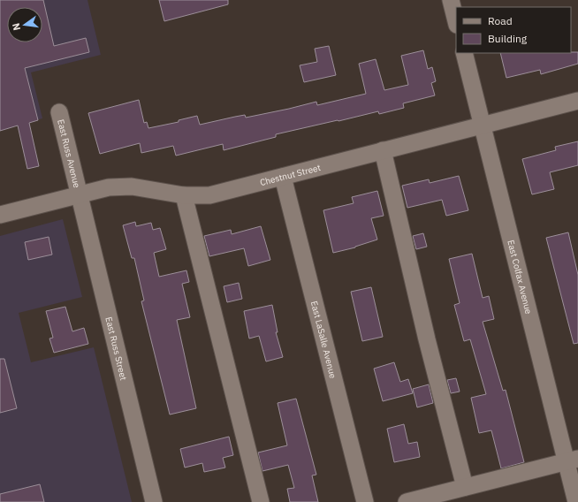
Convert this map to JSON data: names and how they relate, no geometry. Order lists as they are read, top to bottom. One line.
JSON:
{"streets":{"street":["East Russ Avenue","Chestnut Street","East Colfax Avenue","East LaSalle Avenue","East Russ Street"]},"crossings":[["East Russ Avenue","Chestnut Street"],["East Russ Avenue","East Russ Street"],["Chestnut Street","East Colfax Avenue"],["Chestnut Street","East LaSalle Avenue"],["Chestnut Street","East Russ Street"]],"legend":["Road","Building"],"north":"left"}
